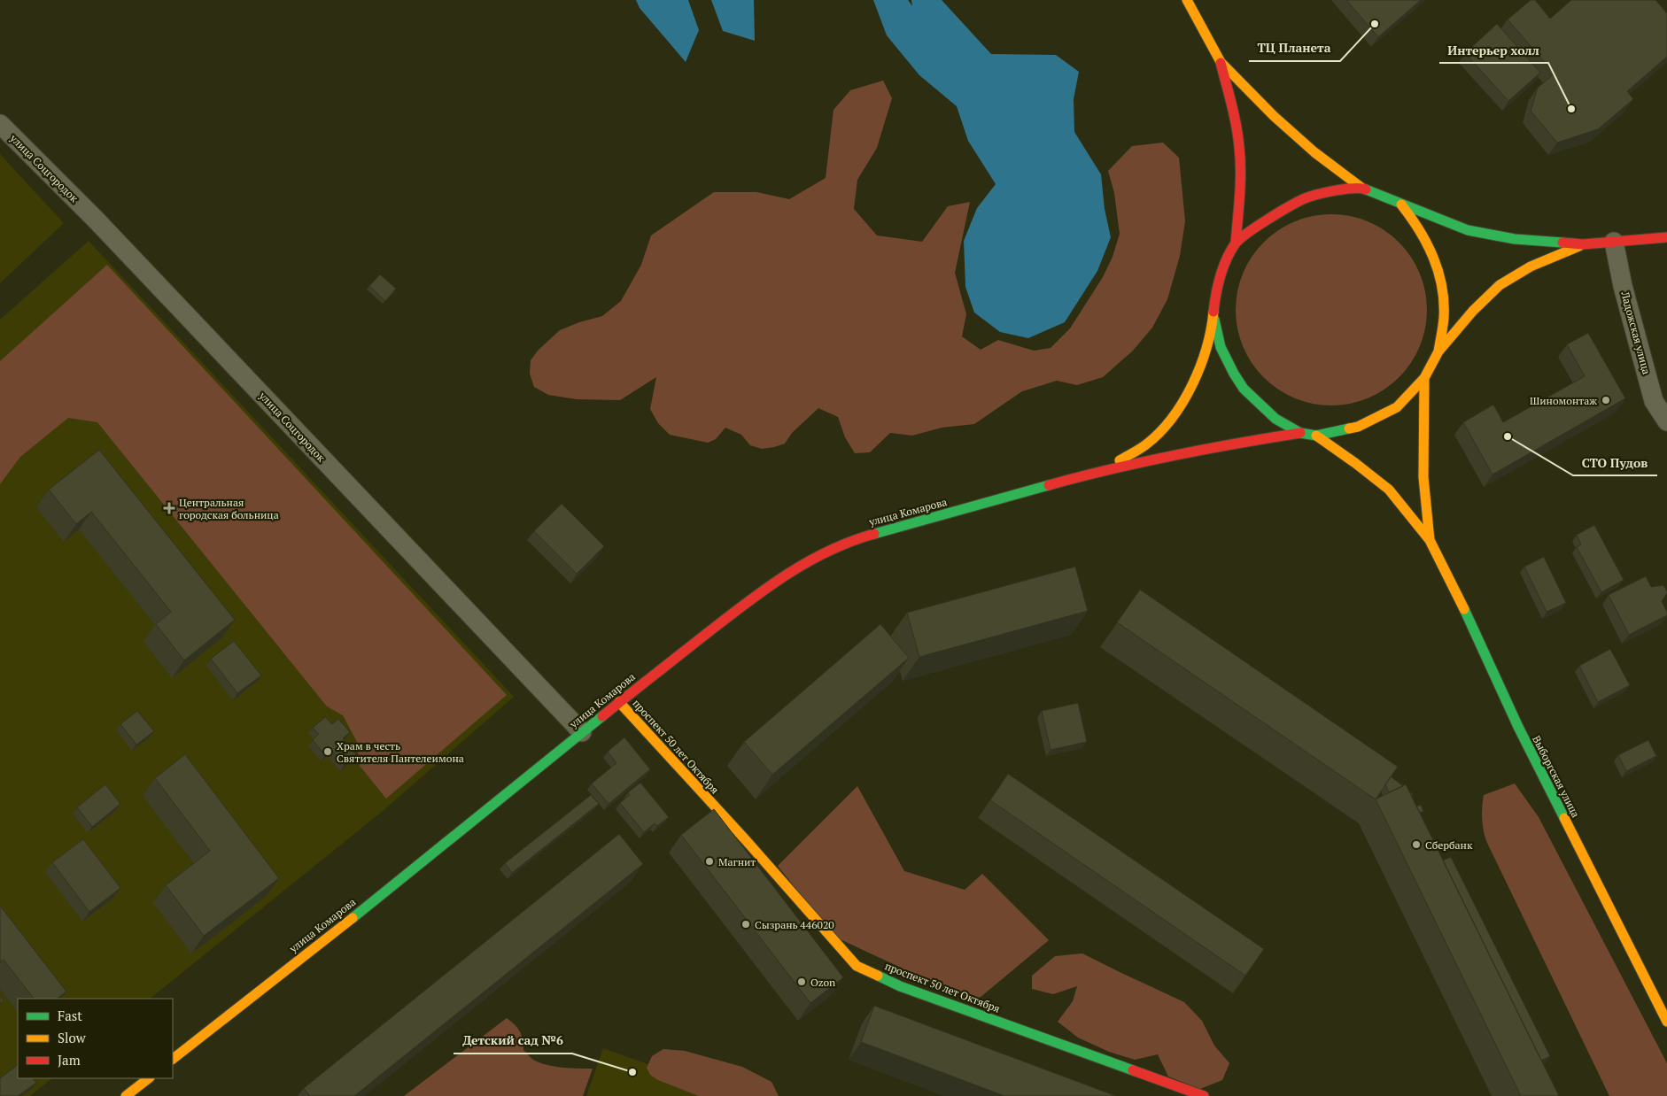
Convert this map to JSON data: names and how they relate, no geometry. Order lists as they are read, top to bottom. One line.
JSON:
{"streets":{"main road":["улица Комарова","проспект 50 лет Октября","Выборгская улица"],"street":["улица Соцгородок","Ладожская улица"]},"crossings":[["улица Соцгородок","улица Комарова"],["улица Комарова","проспект 50 лет Октября"]],"places":{"other":["ТЦ Планета","Интерьер холл","Шиномонтаж","СТО Пудов","Храм в честь Святителя Пантелеимона","Сбербанк","Магнит","Сызрань 446020","Ozon","Детский сад №6"],"health":["Центральная городская больница"]},"legend":["Fast","Slow","Jam"]}
